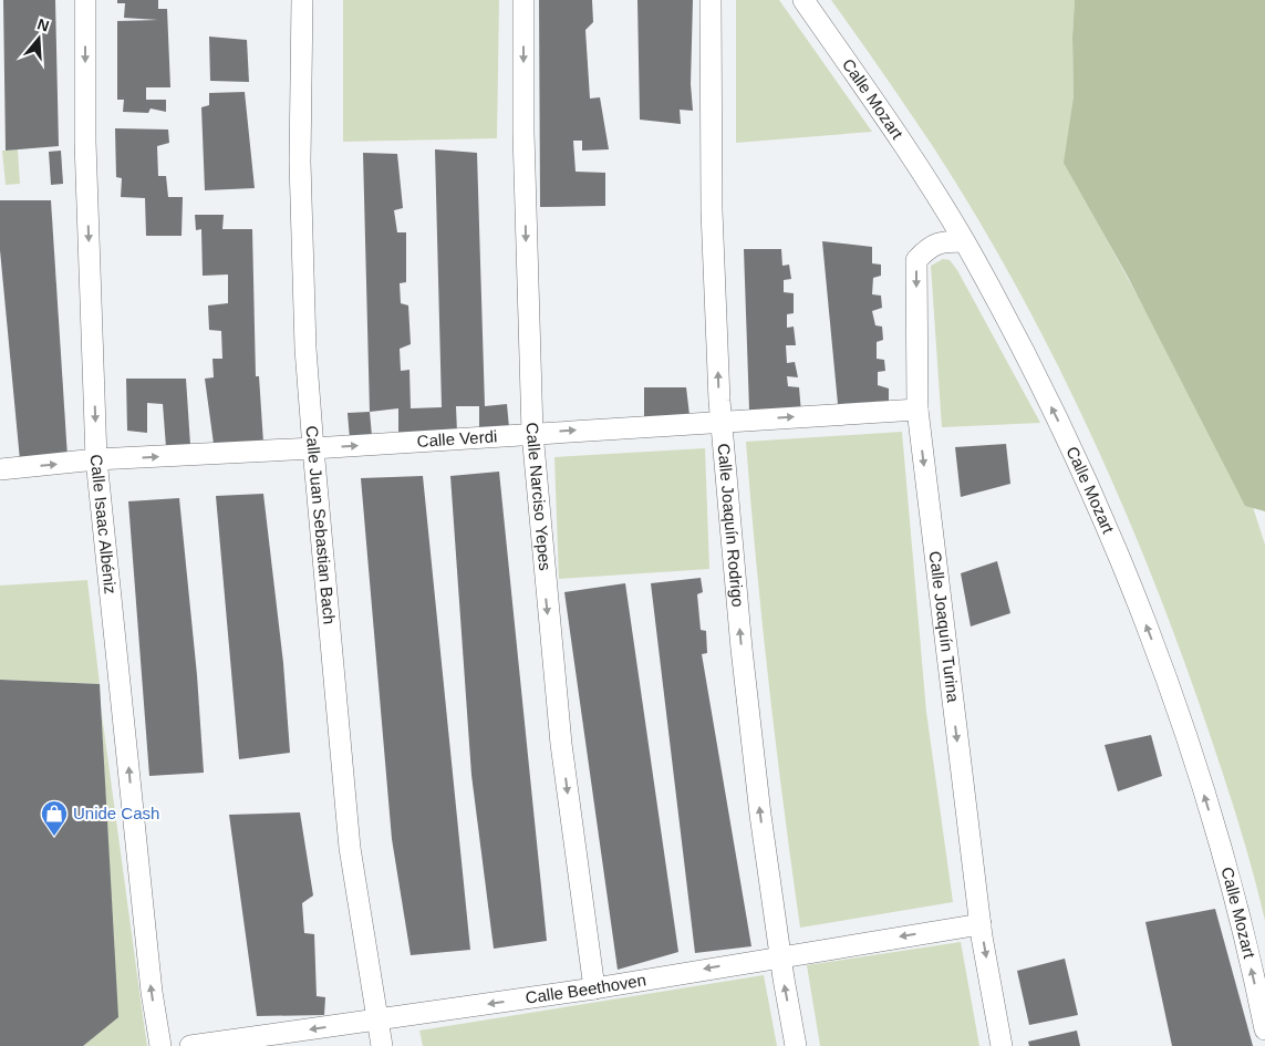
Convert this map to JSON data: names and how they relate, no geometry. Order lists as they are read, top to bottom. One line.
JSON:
{"streets":{"street":["Calle Mozart","Calle Verdi","Calle Narciso Yepes","Calle Isaac Albéniz","Calle Juan Sebastian Bach","Calle Joaquín Rodrigo","Calle Joaquín Turina","Calle Beethoven"]},"crossings":[["Calle Mozart","Calle Joaquín Turina"],["Calle Verdi","Calle Narciso Yepes"],["Calle Verdi","Calle Isaac Albéniz"],["Calle Verdi","Calle Juan Sebastian Bach"],["Calle Verdi","Calle Joaquín Rodrigo"],["Calle Verdi","Calle Joaquín Turina"],["Calle Narciso Yepes","Calle Beethoven"],["Calle Juan Sebastian Bach","Calle Beethoven"],["Calle Joaquín Rodrigo","Calle Beethoven"],["Calle Joaquín Turina","Calle Beethoven"]],"one_way":["Calle Mozart","Calle Verdi","Calle Narciso Yepes","Calle Joaquín Rodrigo","Calle Joaquín Turina","Calle Beethoven"],"places":{"shop":["Unide Cash"]},"north":"top"}
